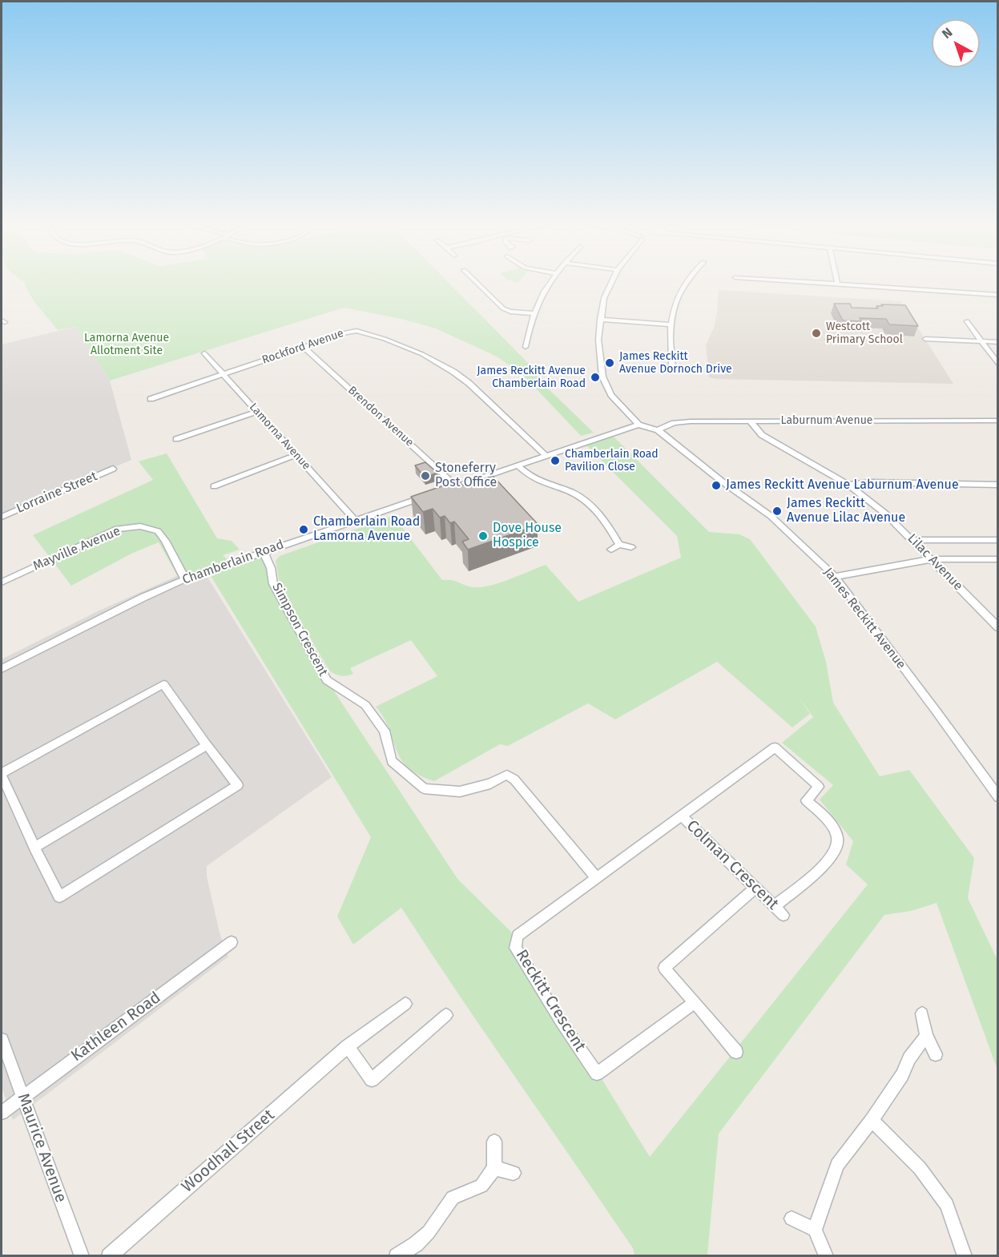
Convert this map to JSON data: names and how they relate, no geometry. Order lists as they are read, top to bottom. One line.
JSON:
{"streets":{"street":["Rockford Avenue","Brendon Avenue","Laburnum Avenue","Lamorna Avenue","Lorraine Street","Mayville Avenue","Chamberlain Road","Lilac Avenue","James Reckitt Avenue","Simpson Crescent","Colman Crescent","Reckitt Crescent","Kathleen Road","Maurice Avenue","Woodhall Street"]},"crossings":[["Rockford Avenue","Brendon Avenue"],["Rockford Avenue","Lamorna Avenue"],["Laburnum Avenue","Lilac Avenue"],["Laburnum Avenue","James Reckitt Avenue"],["Lamorna Avenue","Chamberlain Road"],["Mayville Avenue","Chamberlain Road"],["Chamberlain Road","Simpson Crescent"],["Simpson Crescent","Colman Crescent"],["Simpson Crescent","Reckitt Crescent"],["Colman Crescent","Reckitt Crescent"],["Kathleen Road","Maurice Avenue"]],"parks":["Lamorna Avenue Allotment Site"],"places":["Westcott Primary School","James Reckitt Avenue Dornoch Drive","James Reckitt Avenue Chamberlain Road","Chamberlain Road Pavilion Close","Stoneferry Post Office","James Reckitt Avenue Laburnum Avenue","James Reckitt Avenue Lilac Avenue","Chamberlain Road Lamorna Avenue","Dove House Hospice"],"north":"top left"}
